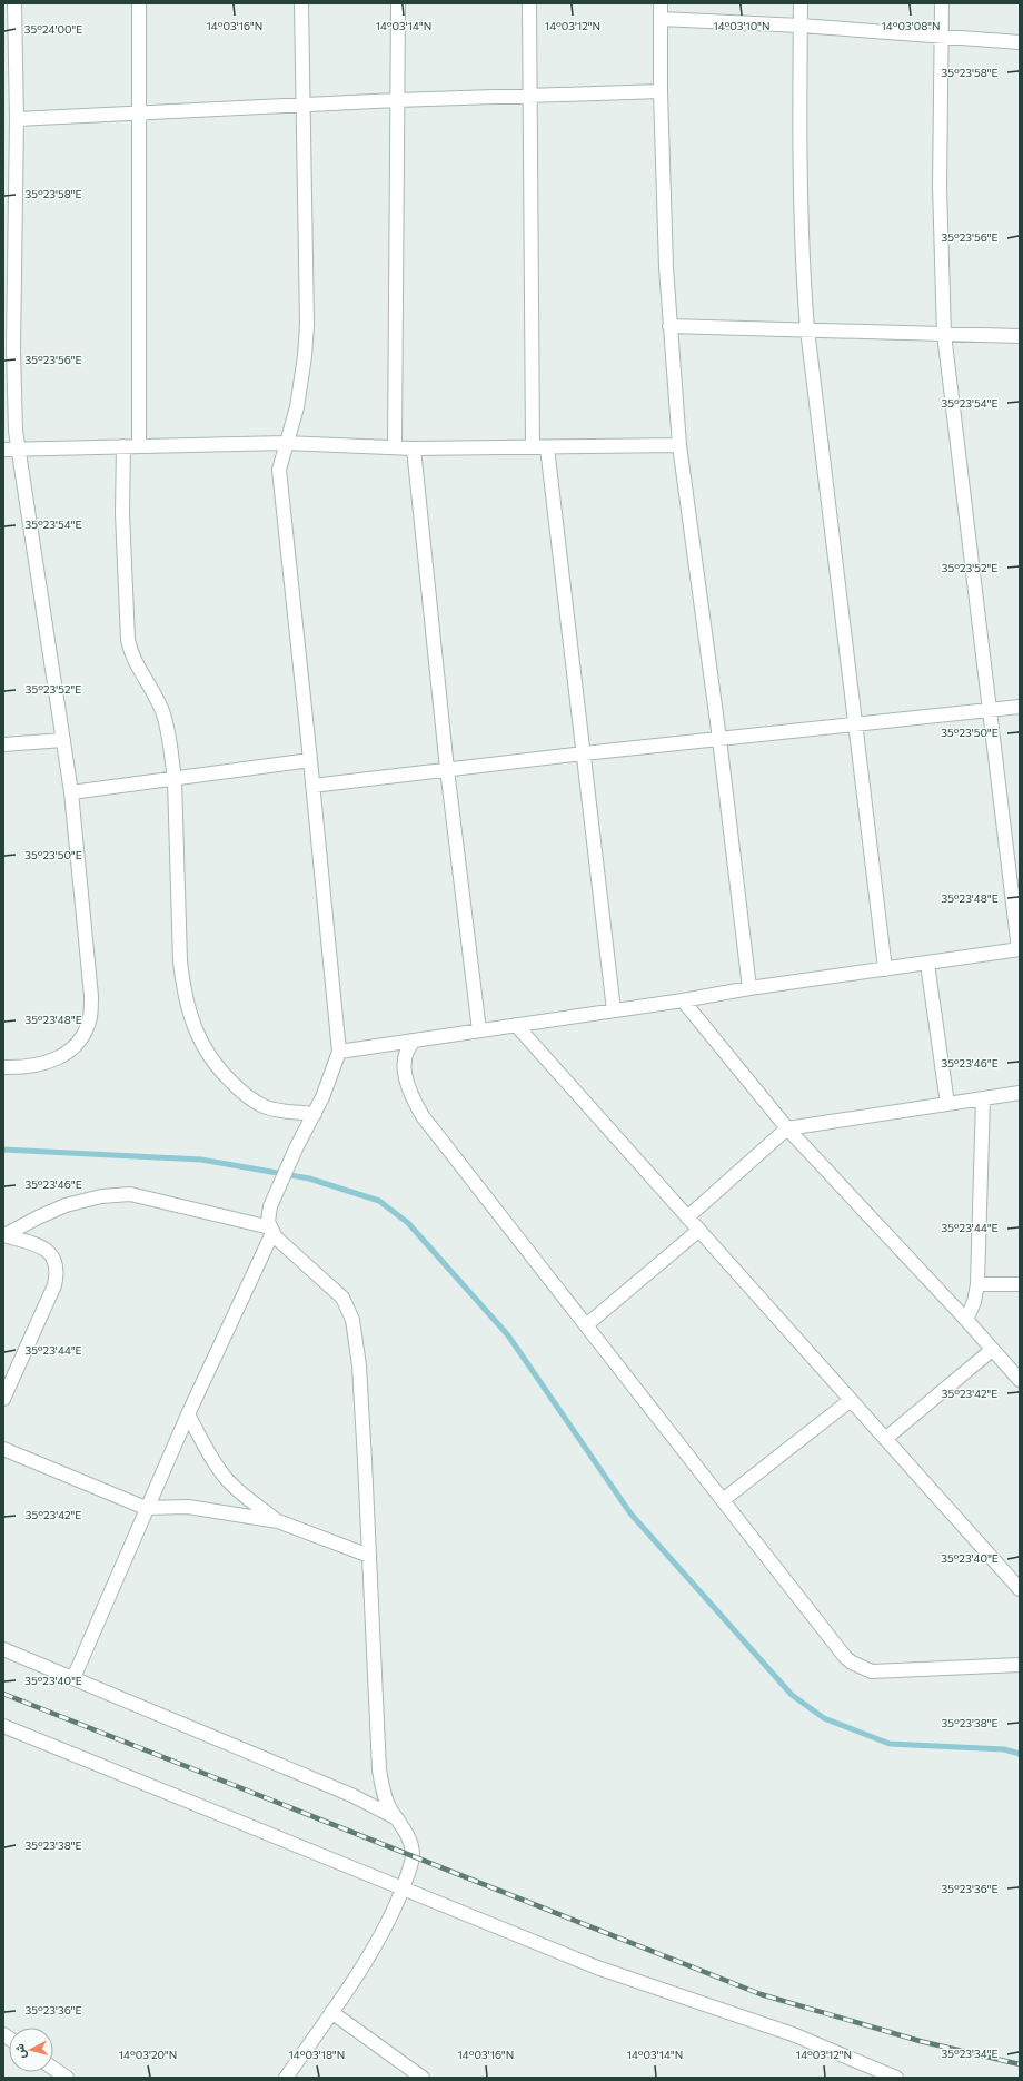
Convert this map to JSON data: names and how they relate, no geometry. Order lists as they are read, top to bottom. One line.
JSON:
{"north":"left","coordinates":["14°03'16\"N","14°03'14\"N","14°03'12\"N","14°03'10\"N","14°03'08\"N","35°24'00\"E","35°23'58\"E","35°23'56\"E","35°23'54\"E","35°23'52\"E","35°23'50\"E","35°23'48\"E","35°23'46\"E","35°23'44\"E","35°23'42\"E","35°23'40\"E","35°23'38\"E","35°23'36\"E","35°23'34\"E","14°03'20\"N","14°03'18\"N"]}
